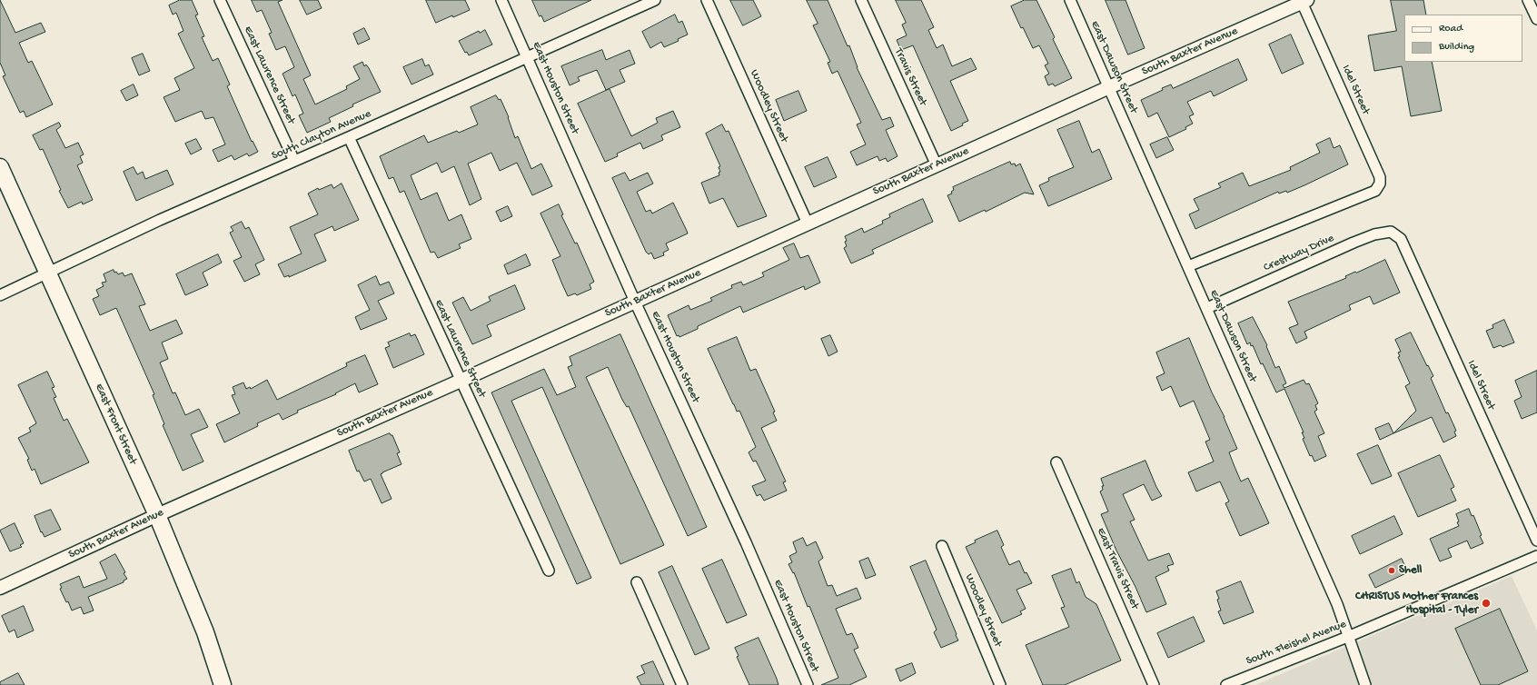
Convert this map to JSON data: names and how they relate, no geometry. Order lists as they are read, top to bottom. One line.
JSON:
{"streets":{"main road":["East Front Street"],"street":["South Baxter Avenue","East Dawson Street","East Lawrence Street","Travis Street","East Houston Street","Idel Street","Woodley Street","South Clayton Avenue","Crestway Drive","East Travis Street","South Fleishel Avenue"]},"crossings":[["South Baxter Avenue","East Dawson Street"],["South Baxter Avenue","East Lawrence Street"],["South Baxter Avenue","Travis Street"],["South Baxter Avenue","East Houston Street"],["South Baxter Avenue","Idel Street"],["South Baxter Avenue","Woodley Street"],["South Baxter Avenue","East Front Street"],["East Dawson Street","Idel Street"],["East Dawson Street","Crestway Drive"],["East Dawson Street","South Fleishel Avenue"],["East Lawrence Street","South Clayton Avenue"],["East Houston Street","South Clayton Avenue"],["Idel Street","Crestway Drive"],["South Clayton Avenue","East Front Street"]],"places":["Shell","CHRISTUS Mother Frances Hospital - Tyler"],"legend":["Road","Building"]}
